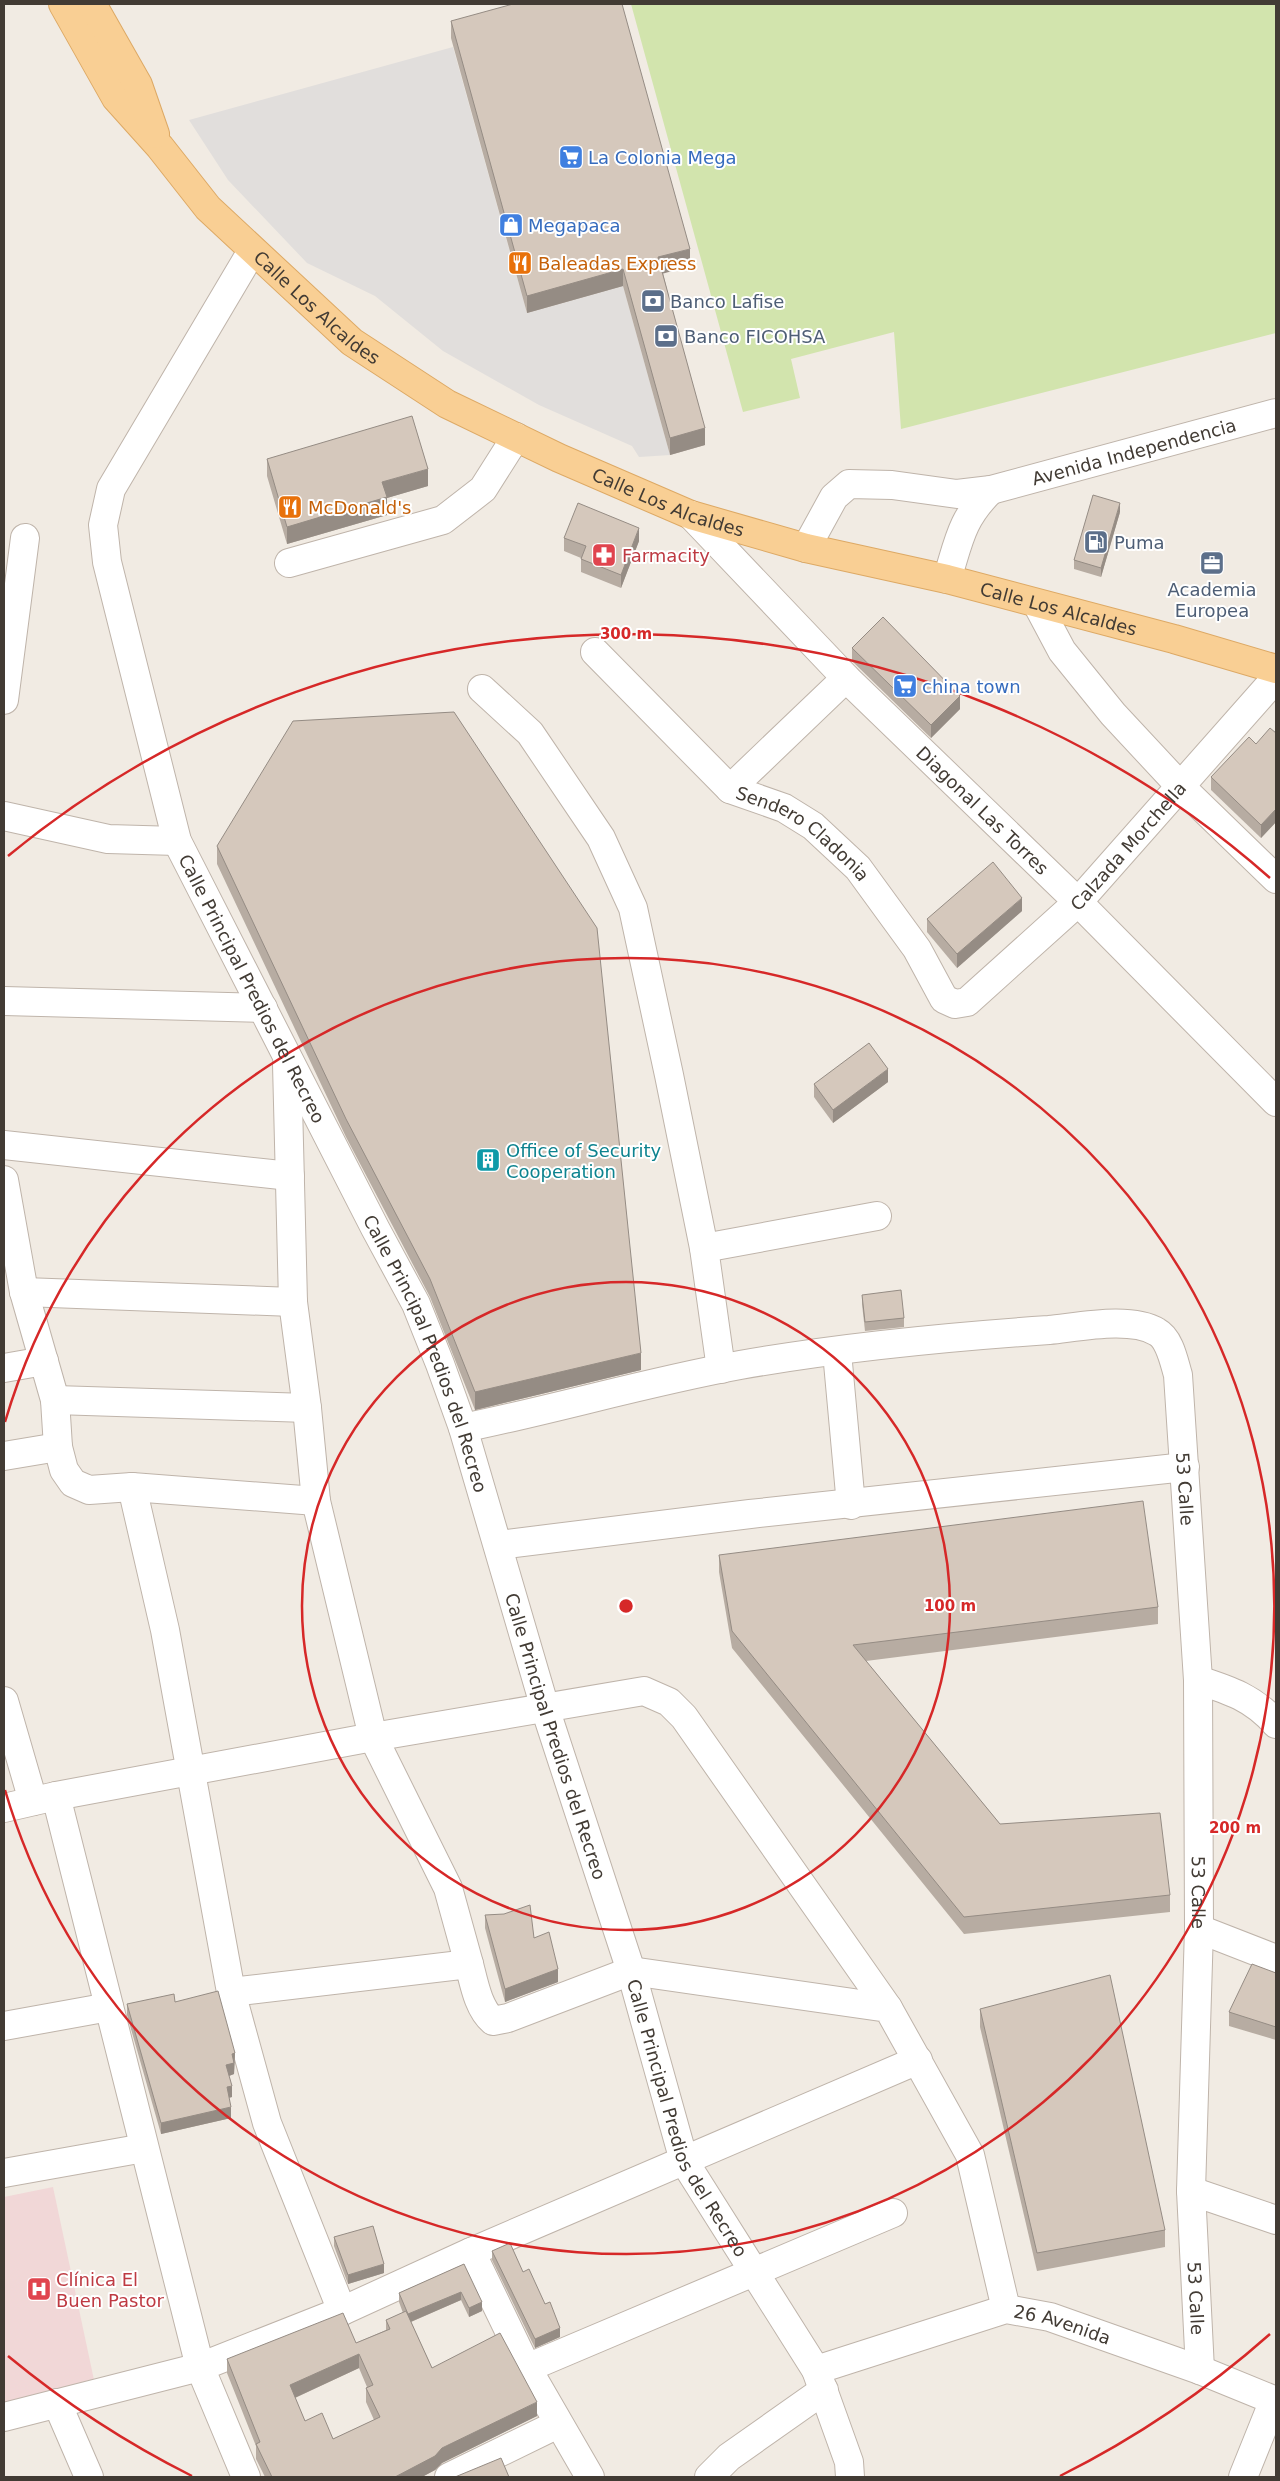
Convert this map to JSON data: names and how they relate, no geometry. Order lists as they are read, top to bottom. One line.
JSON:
{"streets":{"main road":["Calle Los Alcaldes"],"street":["Avenida Independencia","Diagonal Las Torres","Sendero Cladonia","Calzada Morchella","Calle Principal Predios del Recreo","53 Calle","26 Avenida"]},"crossings":[["Calle Los Alcaldes","Avenida Independencia"],["Calle Los Alcaldes","Diagonal Las Torres"],["Calle Los Alcaldes","Calle Principal Predios del Recreo"],["Diagonal Las Torres","Calzada Morchella"],["Sendero Cladonia","Calzada Morchella"],["Calle Principal Predios del Recreo","26 Avenida"],["53 Calle","26 Avenida"]],"places":{"supermarket":["La Colonia Mega","china town"],"shop":["Megapaca"],"restaurant":["Baleadas Express","McDonald's"],"bank":["Banco Lafise","Banco FICOHSA"],"fuel station":["Puma"],"pharmacy":["Farmacity"],"office":["Academia Europea"],"building":["Office of Security Cooperation"],"hospital":["Clínica El Buen Pastor"]},"rings":["300 m","100 m","200 m"]}
